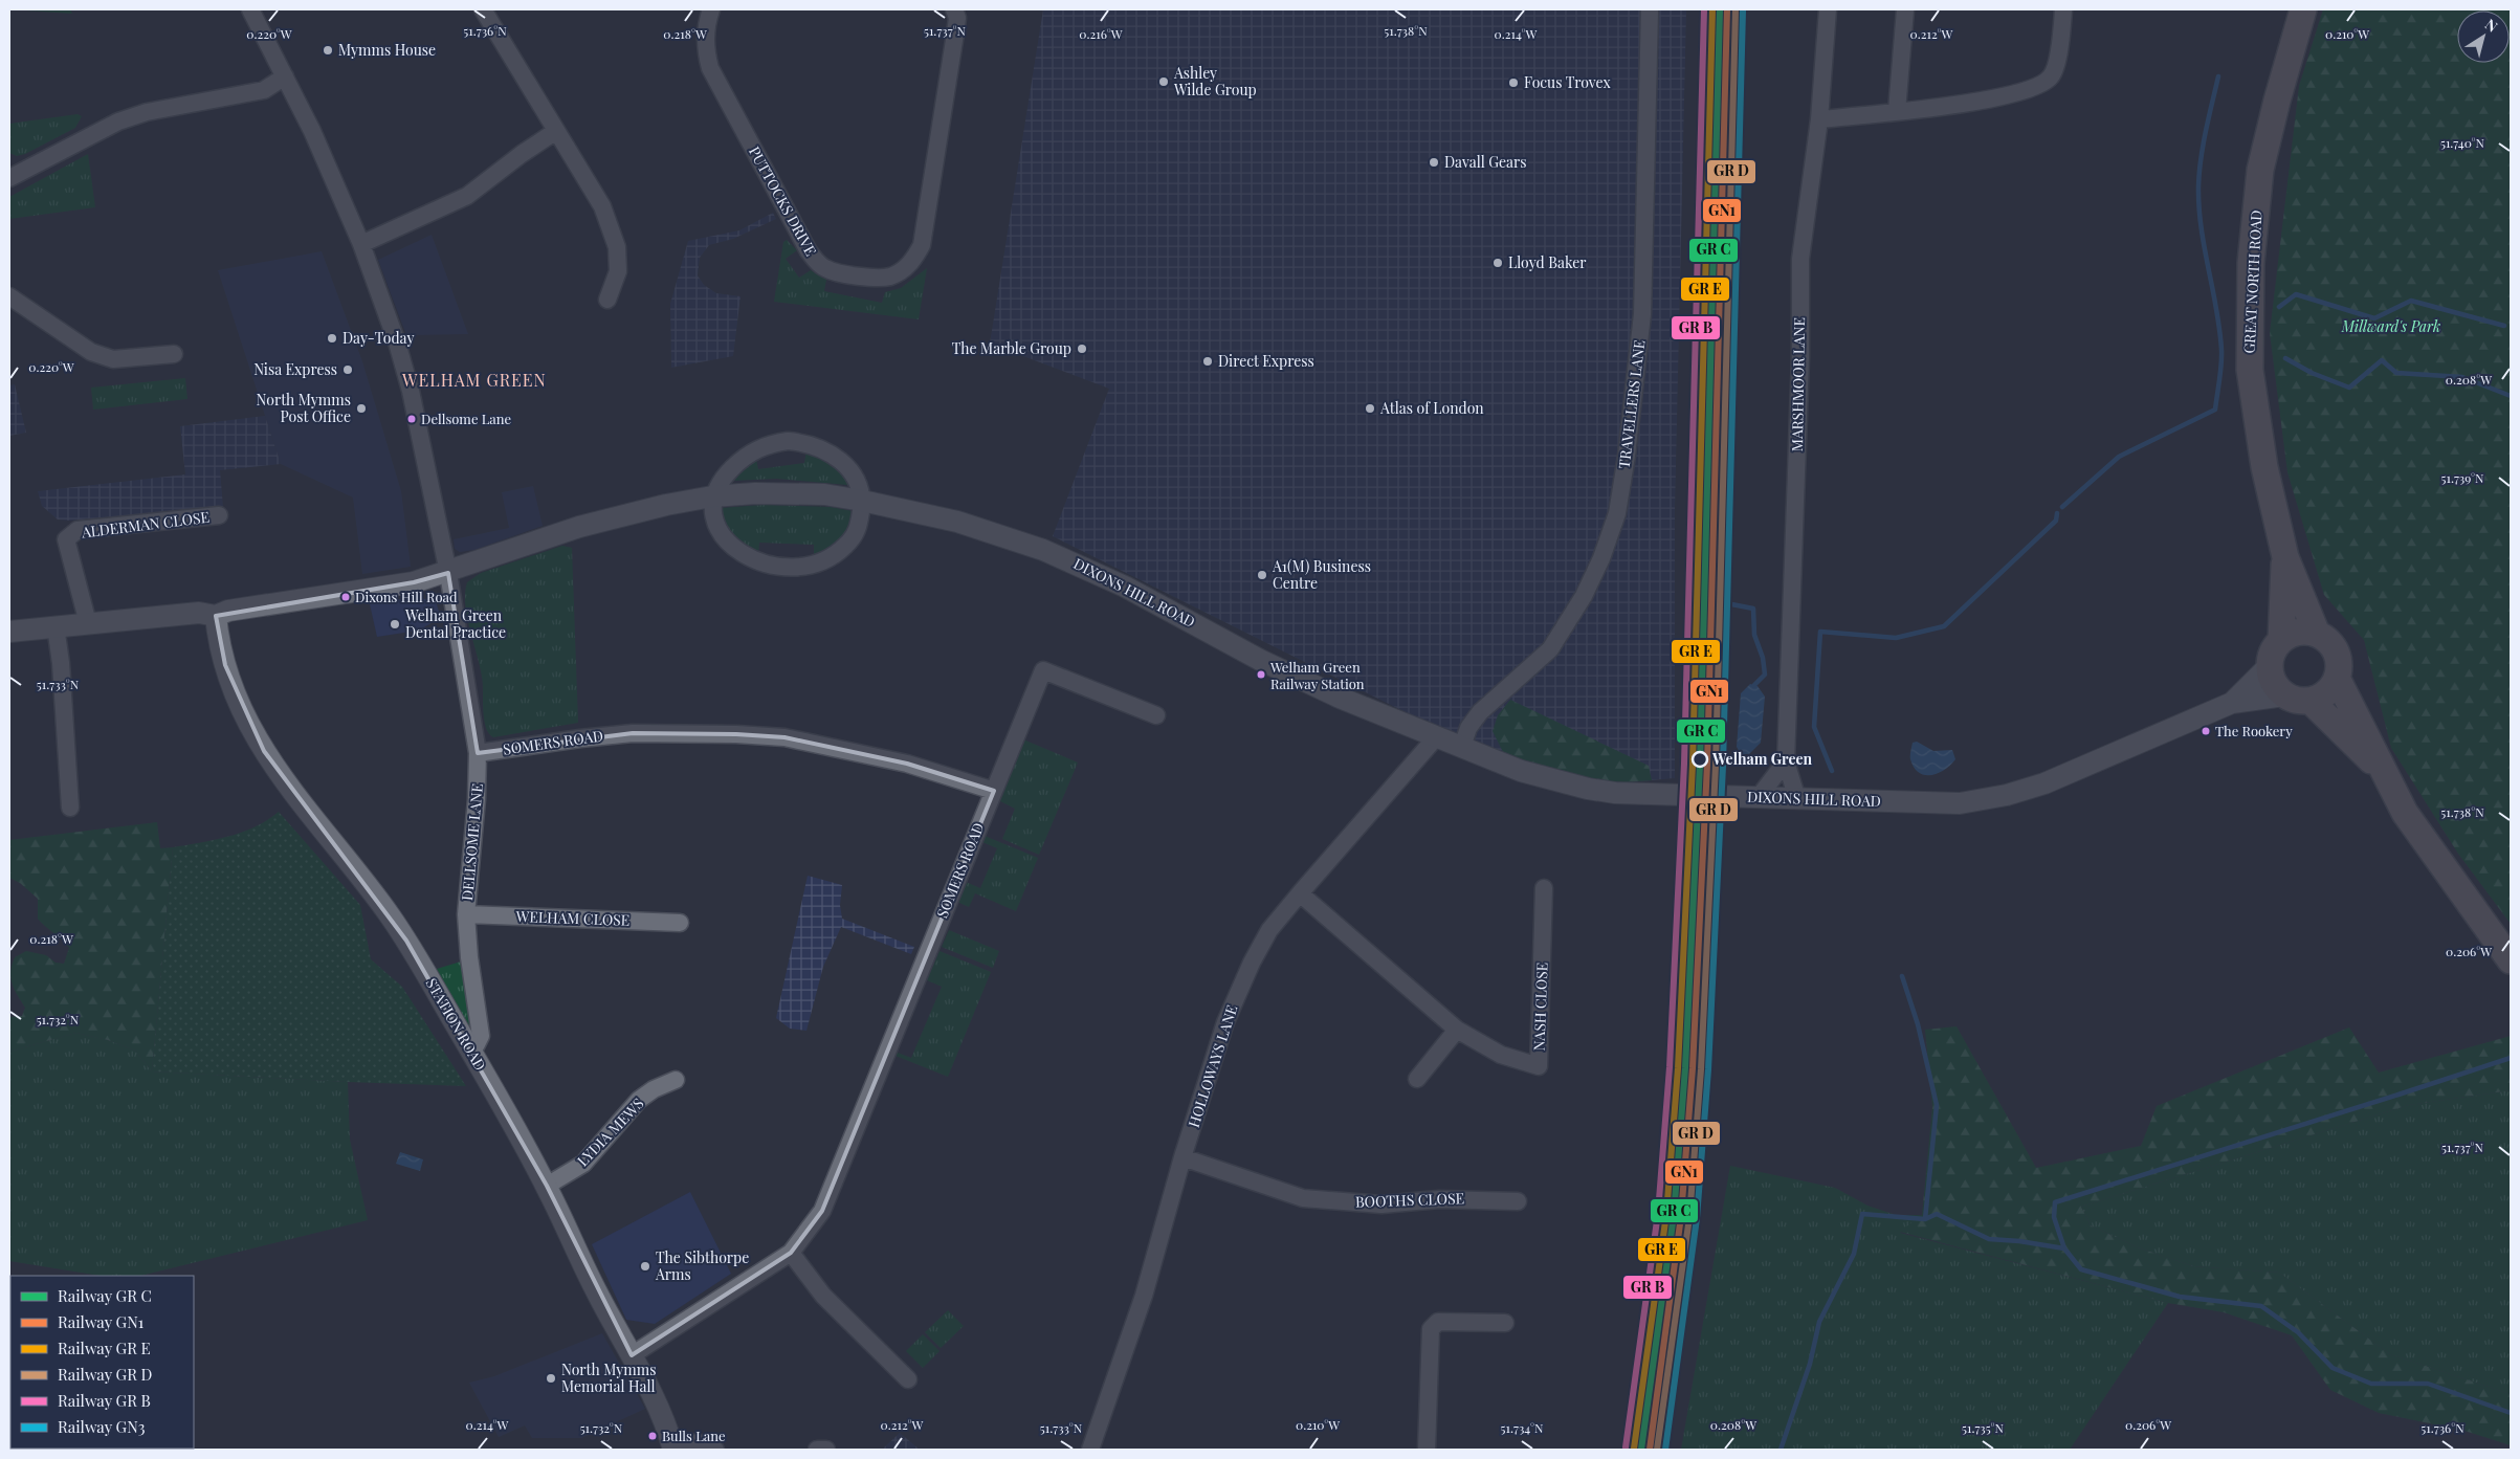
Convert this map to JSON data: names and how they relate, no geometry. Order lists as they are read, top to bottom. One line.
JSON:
{"streets":{"main road":["GREAT NORTH ROAD"],"street":["PUTTOCKS DRIVE","MARSHMOOR LANE","TRAVELLERS LANE","ALDERMAN CLOSE","DIXONS HILL ROAD","SOMERS ROAD","DELLSOME LANE","WELHAM CLOSE","NASH CLOSE","STATION ROAD","HOLLOWAYS LANE","LYDIA MEWS","BOOTHS CLOSE"]},"crossings":[["GREAT NORTH ROAD","DIXONS HILL ROAD"],["MARSHMOOR LANE","DIXONS HILL ROAD"],["TRAVELLERS LANE","DIXONS HILL ROAD"],["ALDERMAN CLOSE","DIXONS HILL ROAD"],["DIXONS HILL ROAD","DELLSOME LANE"],["DIXONS HILL ROAD","STATION ROAD"],["DIXONS HILL ROAD","HOLLOWAYS LANE"],["SOMERS ROAD","DELLSOME LANE"],["SOMERS ROAD","STATION ROAD"],["DELLSOME LANE","WELHAM CLOSE"],["DELLSOME LANE","STATION ROAD"],["NASH CLOSE","HOLLOWAYS LANE"],["STATION ROAD","LYDIA MEWS"],["HOLLOWAYS LANE","BOOTHS CLOSE"]],"districts":["WELHAM GREEN"],"parks":["Millward's Park"],"places":["Mymms House","Ashley Wilde Group","Focus Trovex","Davall Gears","Lloyd Baker","Day-Today","The Marble Group","Direct Express","Nisa Express","North Mymms Post Office","Atlas of London","Dellsome Lane","A1(M) Business Centre","Dixons Hill Road","Welham Green Dental Practice","Welham Green Railway Station","The Rookery","Welham Green","The Sibthorpe Arms","North Mymms Memorial Hall","Bulls Lane"],"lines":["rail line GN1","rail line GN3"],"legend":["Railway GR C","Railway GN1","Railway GR E","Railway GR D","Railway GR B","Railway GN3"],"north":"top right","coordinates":["51.736°N","51.737°N","51.738°N","0.220°W","0.218°W","0.216°W","0.214°W","0.212°W","0.210°W","51.740°N","0.208°W","51.739°N","51.733°N","0.206°W","51.732°N","51.734°N","51.735°N"]}
